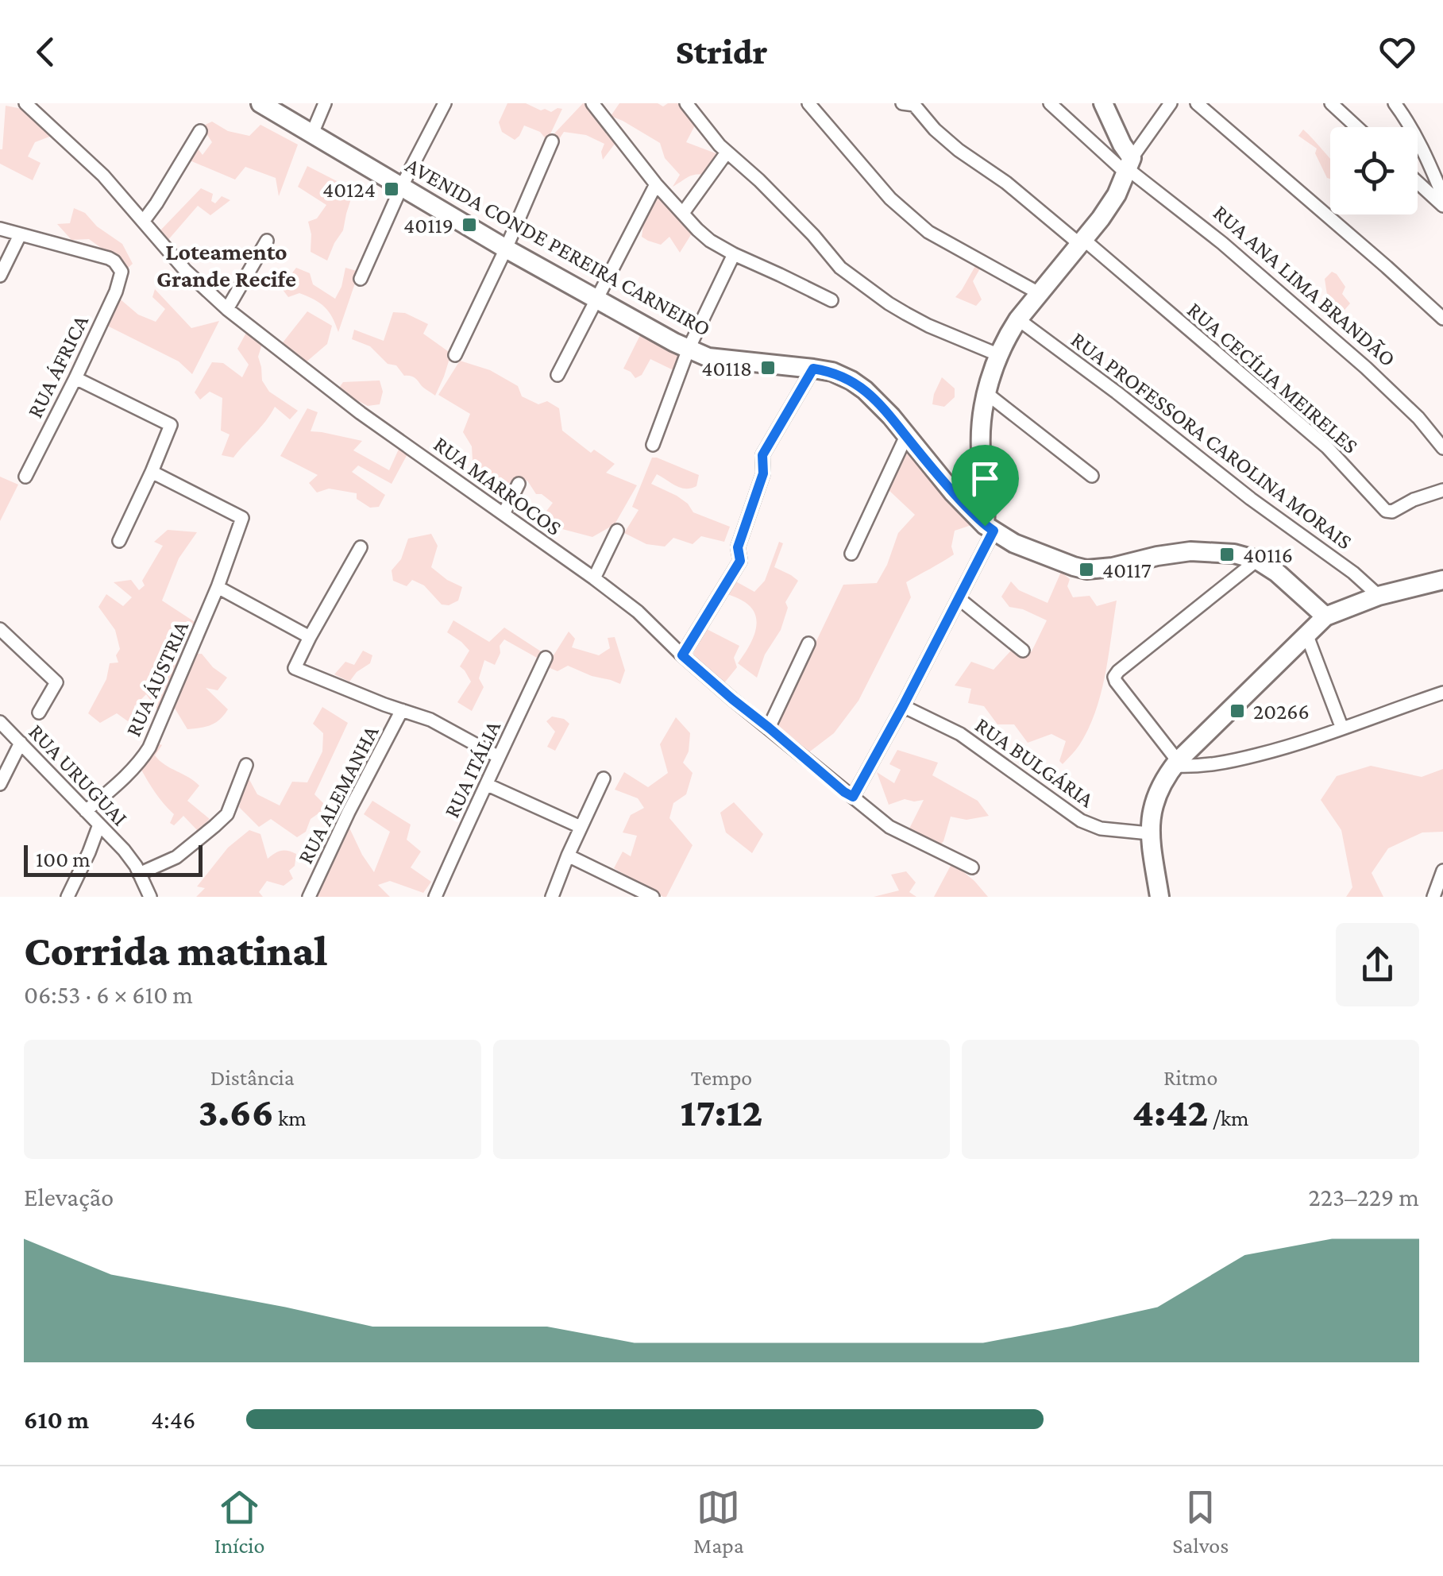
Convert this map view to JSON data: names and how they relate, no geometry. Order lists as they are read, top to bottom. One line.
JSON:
{"streets":{"main road":["AVENIDA CONDE PEREIRA CARNEIRO","RUA ANA LIMA BRANDÃO"],"street":["RUA ÁFRICA","RUA CECÍLIA MEIRELES","RUA PROFESSORA CAROLINA MORAIS","RUA MARROCOS","RUA ÁUSTRIA","RUA BULGÁRIA","RUA ITÁLIA","RUA URUGUAI","RUA ALEMANHA"]},"crossings":[["RUA ÁUSTRIA","RUA URUGUAI"]],"districts":["Loteamento Grande Recife"],"places":{"transit":["40124","40119","40118","40116","40117","20266"]},"scale_bar":"100 m","page":{"header":"Stridr","scale":"100 m","heading":["Corrida matinal","06:53 · 6 × 610 m"],"stats":[["Distância","3.66 km"],["Tempo","17:12"],["Ritmo","4:42 /km"]],"chart":["Elevação","223–229 m"],"list":[{"name":"610 m","note":"4:46"}],"tabs":["Início","Mapa","Salvos"]}}
